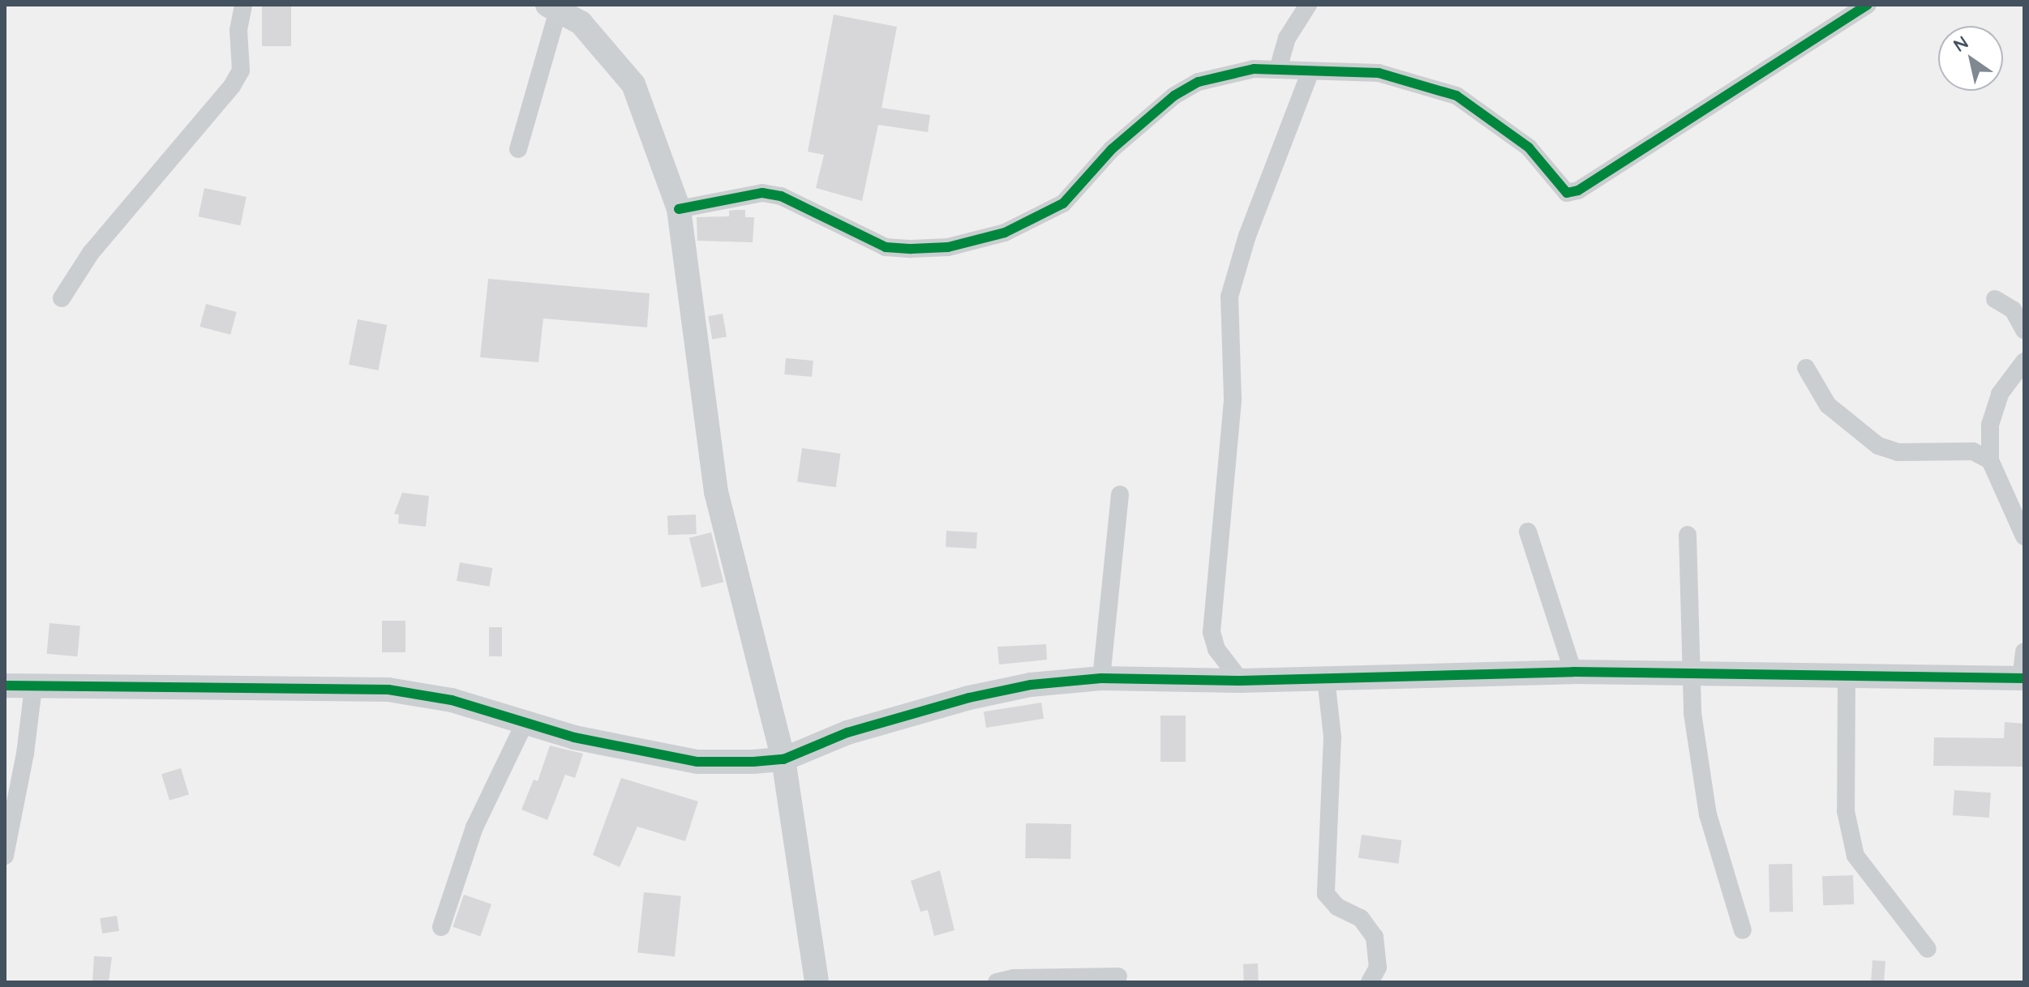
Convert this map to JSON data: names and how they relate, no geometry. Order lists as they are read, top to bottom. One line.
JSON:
{"north":"top left"}
